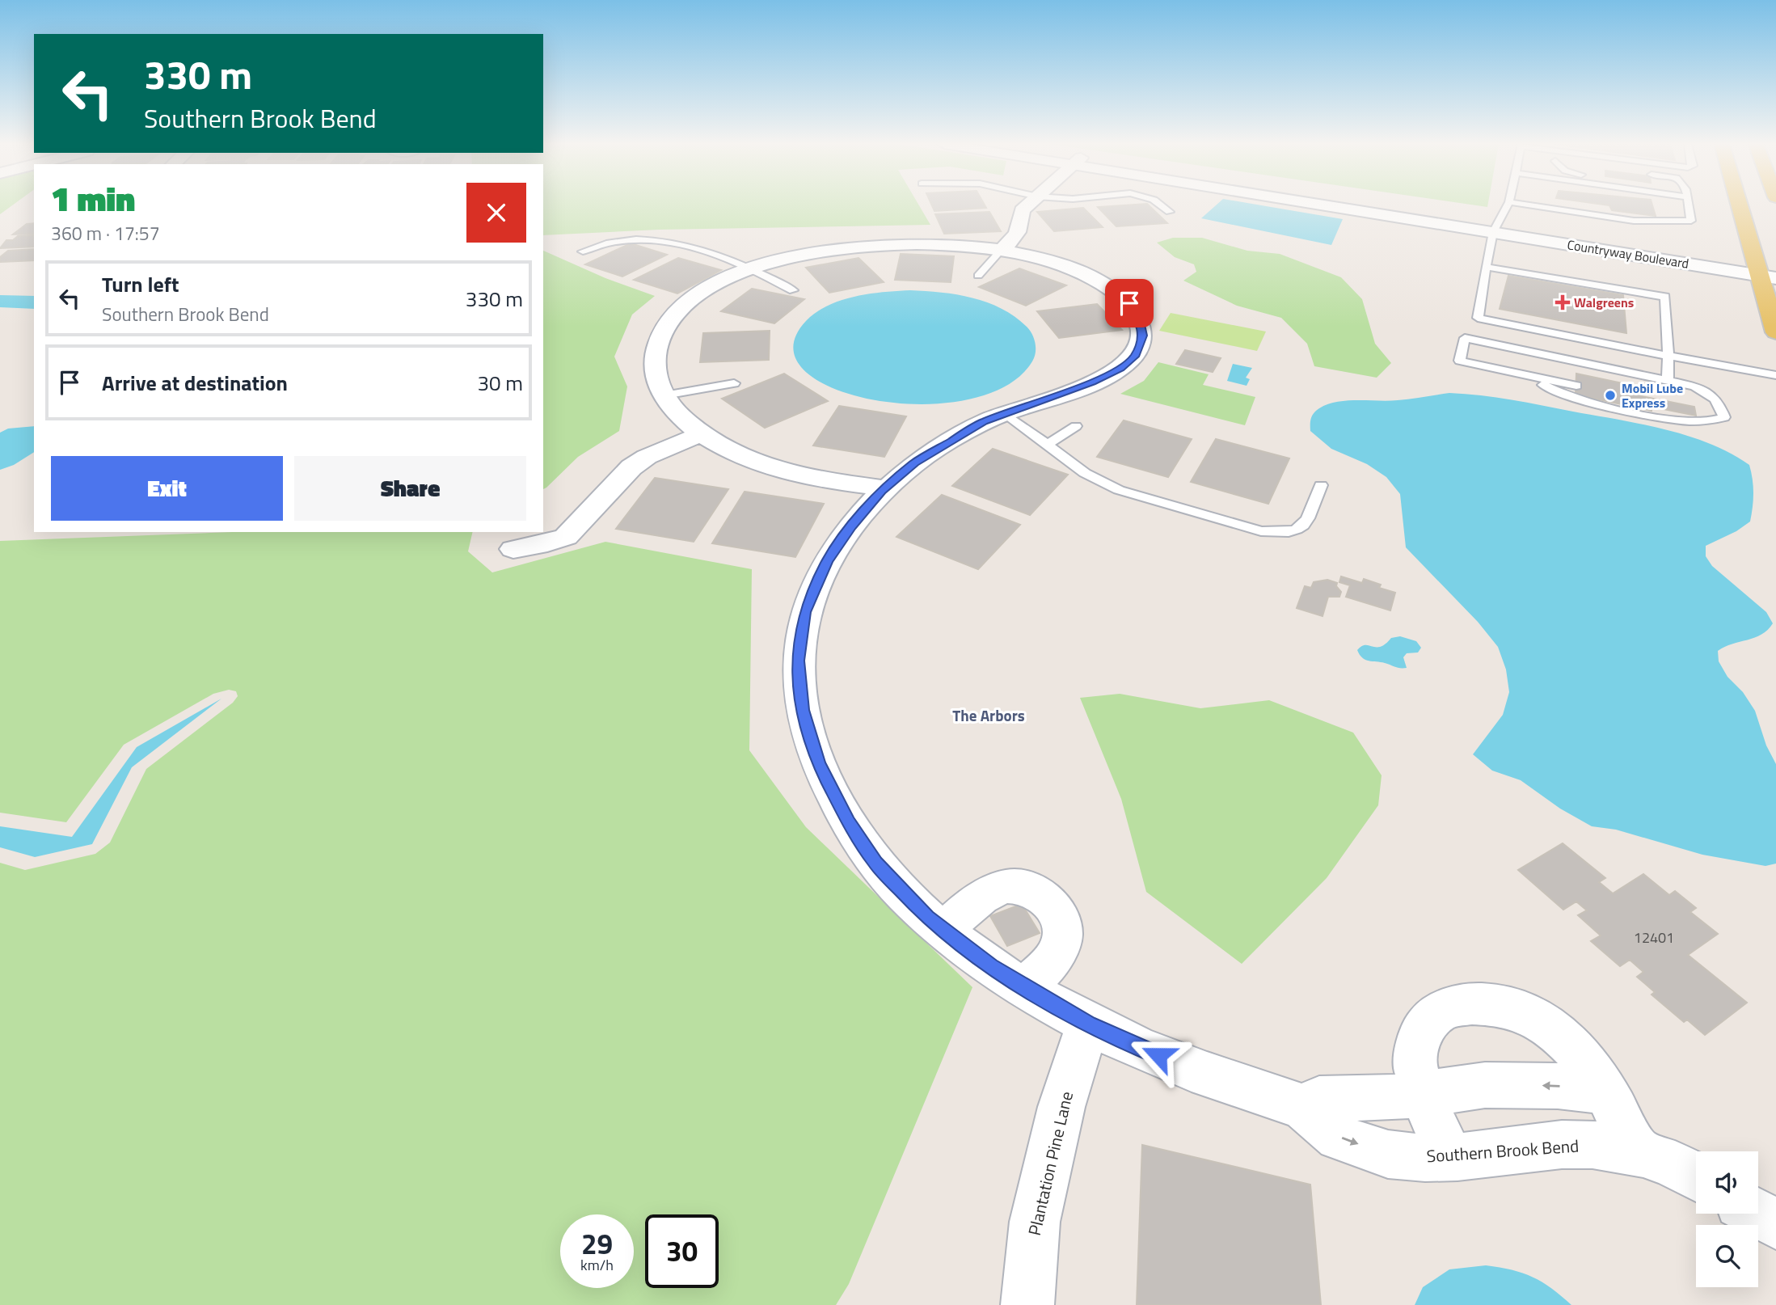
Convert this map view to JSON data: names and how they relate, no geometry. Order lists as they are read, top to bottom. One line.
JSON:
{"streets":{"street":["Countryway Boulevard","Southern Brook Bend","Plantation Pine Lane"]},"crossings":[["Southern Brook Bend","Plantation Pine Lane"]],"districts":["The Arbors"],"places":{"health":["Walgreens"],"other":["Mobil Lube Express"]},"house_numbers":["12401"],"page":{"turn":["330 m","Southern Brook Bend"],"heading":["1 min","360 m · 17:57"],"list":[{"name":"Turn left","note":"Southern Brook Bend","value":"330 m"},{"name":"Arrive at destination","value":"30 m"}],"buttons":["Exit","Share"],"speed":"29 km/h","limit":"30"}}
